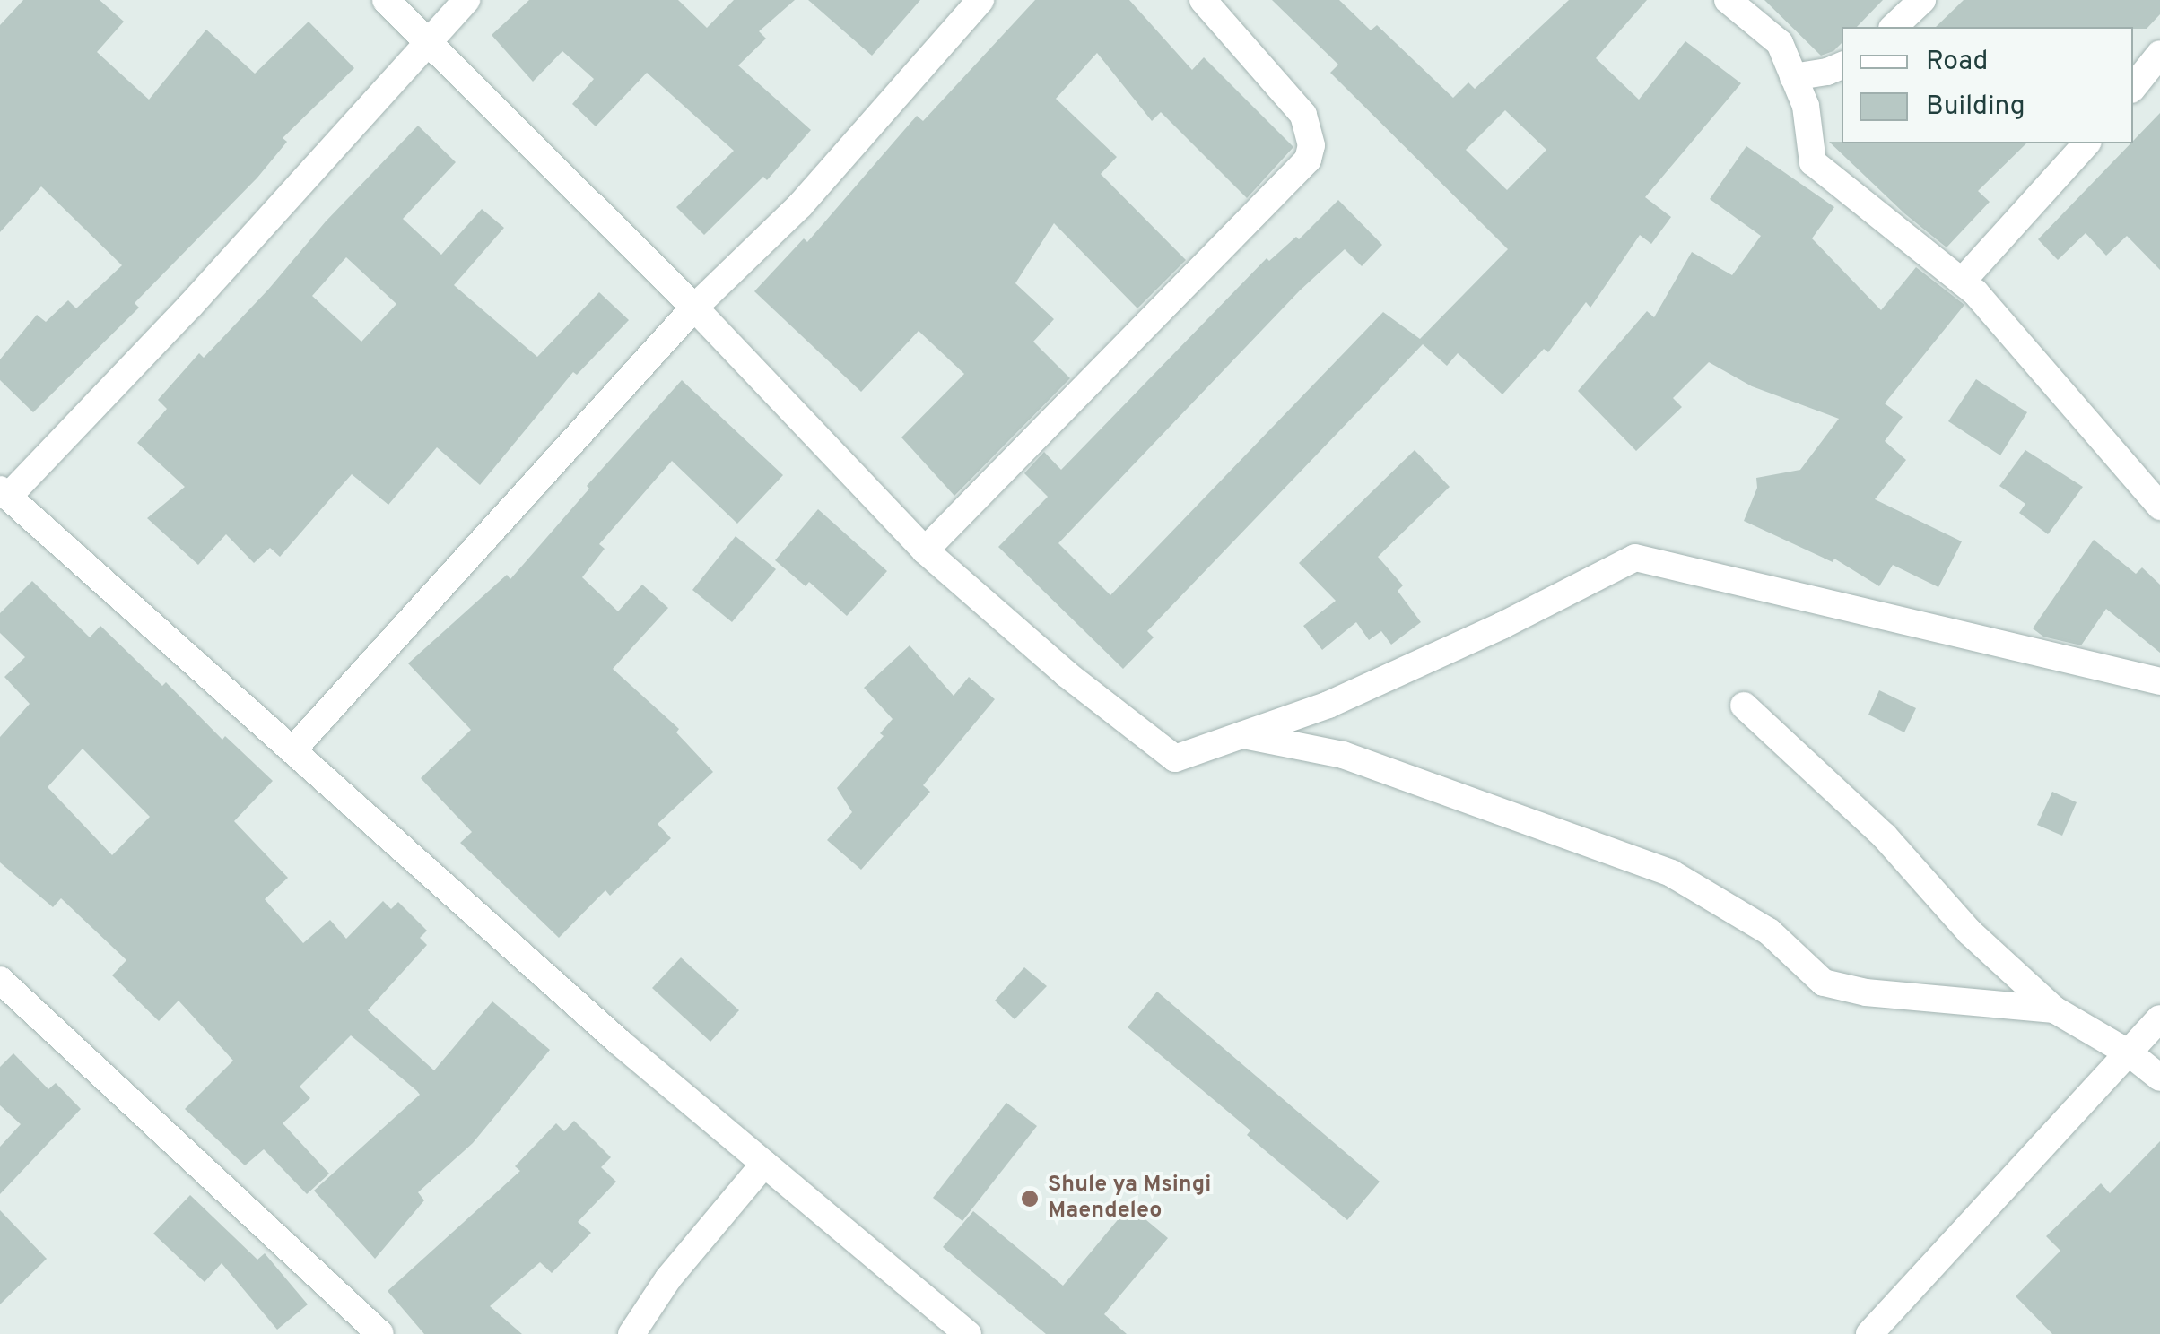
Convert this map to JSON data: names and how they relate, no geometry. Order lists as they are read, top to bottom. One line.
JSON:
{"places":["Shule ya Msingi Maendeleo"],"legend":["Road","Building"]}
